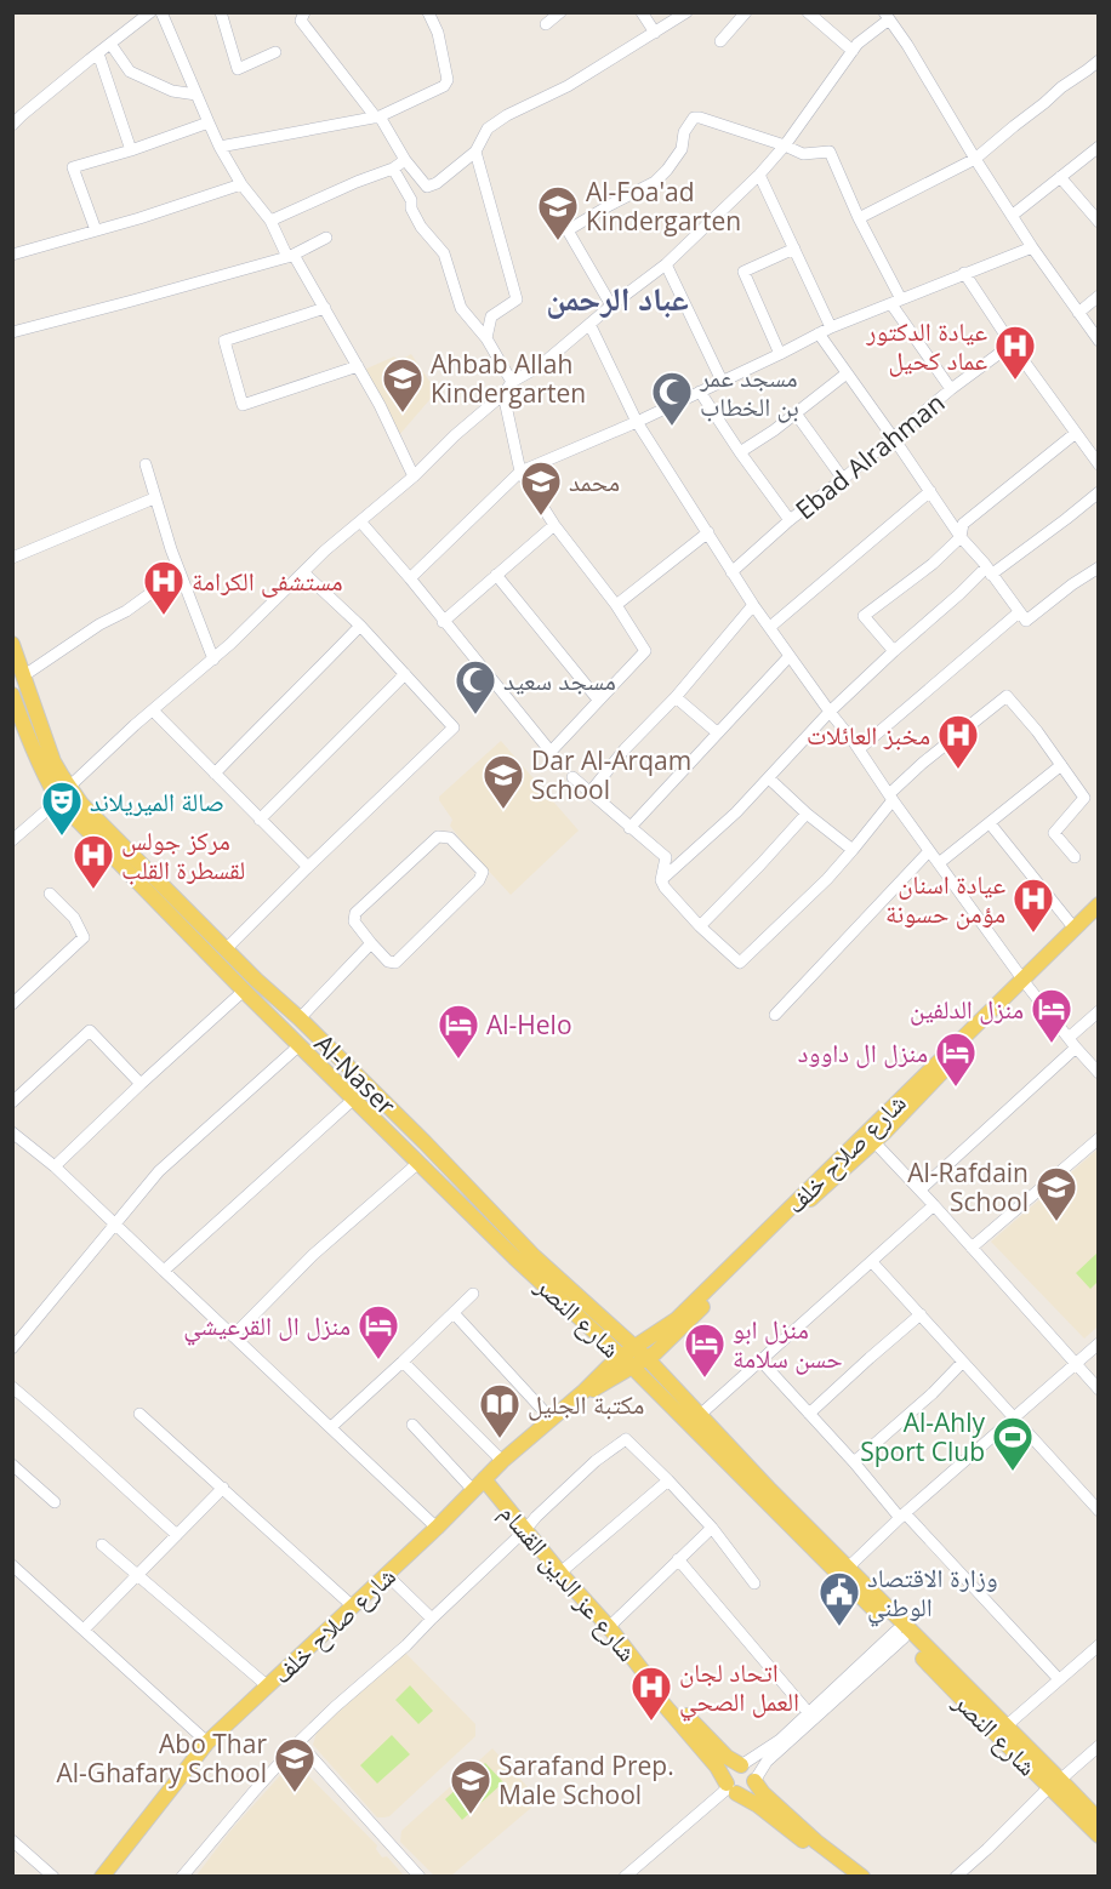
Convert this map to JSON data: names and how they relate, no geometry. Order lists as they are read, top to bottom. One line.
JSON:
{"streets":{"main road":["Al-Naser","شارع صلاح خلف","شارع النصر","شارع عز الدين القسام"],"street":["Ebad Alrahman"]},"crossings":[["Al-Naser","شارع صلاح خلف"],["Al-Naser","شارع النصر"],["شارع صلاح خلف","شارع النصر"],["شارع صلاح خلف","شارع عز الدين القسام"]],"districts":["عباد الرحمن"],"places":{"school or university":["Al-Foa'ad Kindergarten","Ahbab Allah Kindergarten","محمد","Dar Al-Arqam School","Al-Rafdain School","Abo Thar Al-Ghafary School","Sarafand Prep. Male School"],"hospital":["عيادة الدكتور عماد كحيل","مستشفى الكرامة","مخبز العائلات","مركز جولس لقسطرة القلب","عيادة اسنان مؤمن حسونة","اتحاد لجان العمل الصحي"],"mosque":["مسجد عمر بن الخطاب","مسجد سعيد"],"theatre":["صالة الميريلاند"],"hotel":["منزل الدلفين","Al-Helo","منزل ال داوود","منزل ال القرعيشي","منزل ابو حسن سلامة"],"library":["مكتبة الجليل"],"sports":["Al-Ahly Sport Club"],"public building":["وزارة الاقتصاد الوطني"]}}
